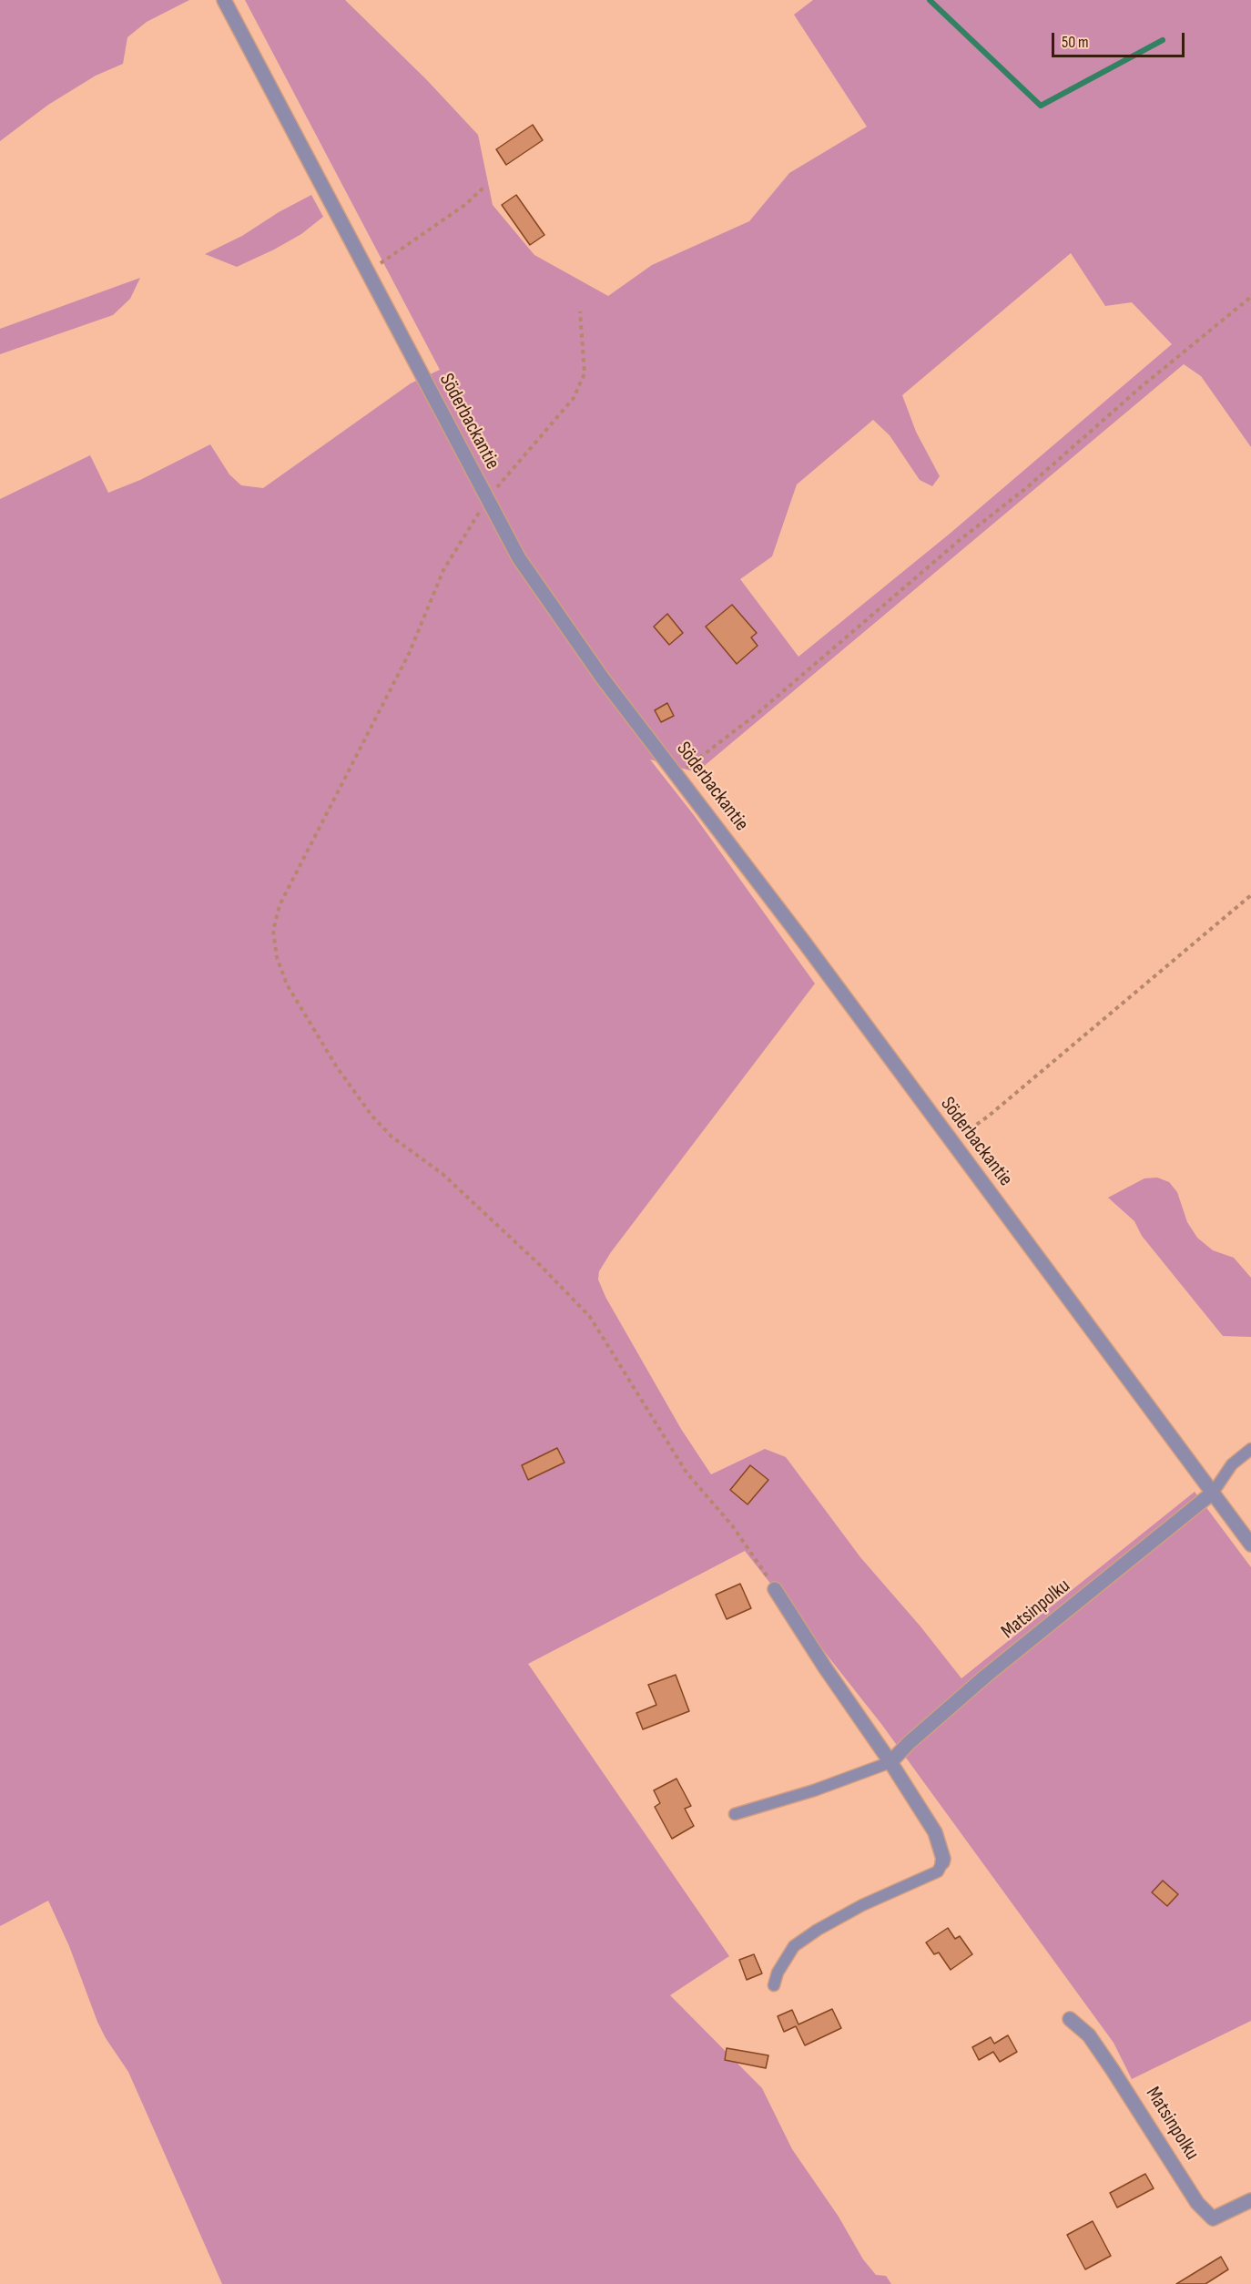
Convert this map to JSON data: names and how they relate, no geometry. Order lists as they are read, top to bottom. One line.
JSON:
{"streets":{"street":["Söderbackantie","Matsinpolku"]},"crossings":[["Söderbackantie","Matsinpolku"]],"scale_bar":"50 m"}
